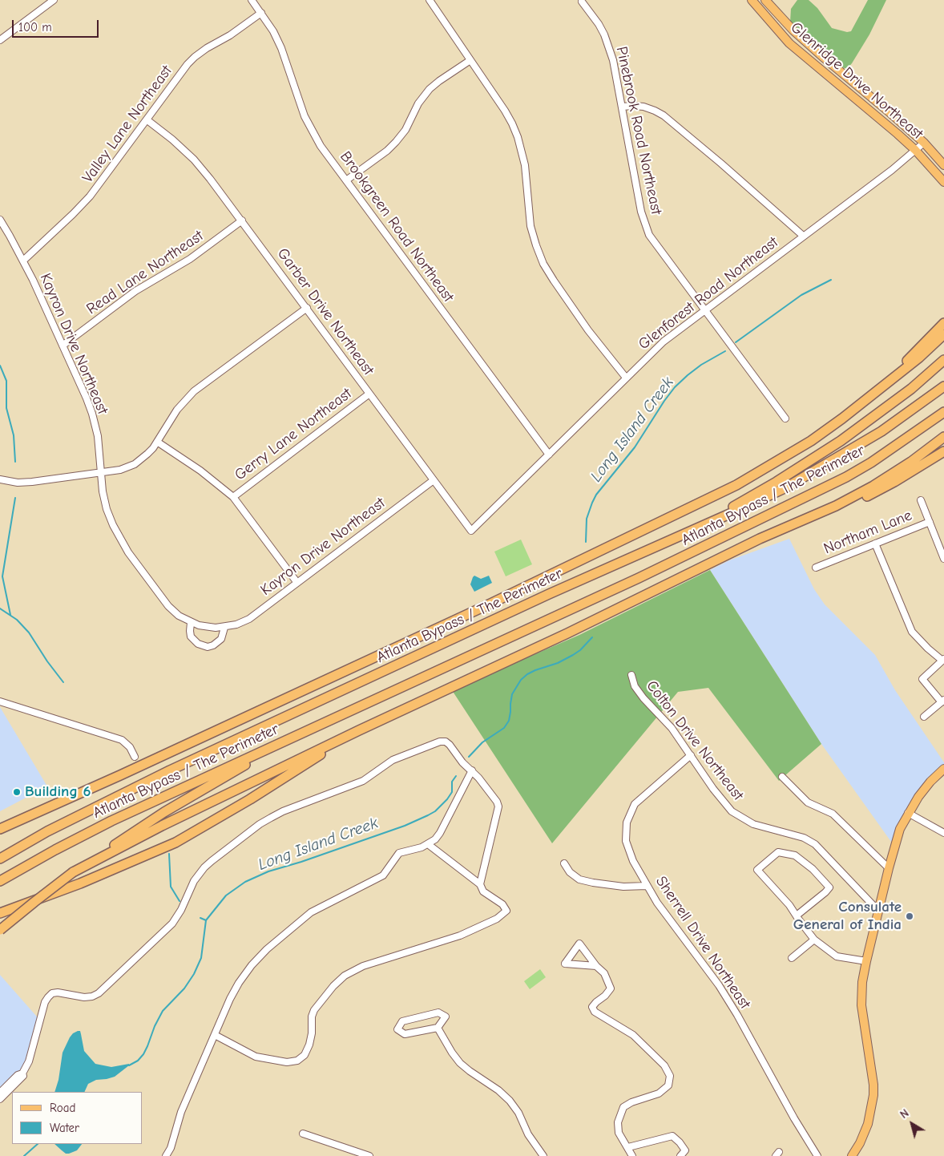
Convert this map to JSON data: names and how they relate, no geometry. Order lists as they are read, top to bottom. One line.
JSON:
{"streets":{"highway":["Atlanta Bypass / The Perimeter"],"main road":["Glenridge Drive Northeast"],"street":["Valley Lane Northeast","Pinebrook Road Northeast","Brookgreen Road Northeast","Read Lane Northeast","Glenforest Road Northeast","Garber Drive Northeast","Kayron Drive Northeast","Gerry Lane Northeast","Northam Lane","Colton Drive Northeast","Sherrell Drive Northeast"]},"crossings":[["Glenridge Drive Northeast","Glenforest Road Northeast"],["Valley Lane Northeast","Brookgreen Road Northeast"],["Valley Lane Northeast","Garber Drive Northeast"],["Valley Lane Northeast","Kayron Drive Northeast"],["Pinebrook Road Northeast","Glenforest Road Northeast"],["Brookgreen Road Northeast","Glenforest Road Northeast"],["Read Lane Northeast","Garber Drive Northeast"],["Read Lane Northeast","Kayron Drive Northeast"],["Glenforest Road Northeast","Garber Drive Northeast"],["Garber Drive Northeast","Kayron Drive Northeast"],["Garber Drive Northeast","Gerry Lane Northeast"],["Colton Drive Northeast","Sherrell Drive Northeast"]],"water":["Long Island Creek"],"places":["Building 6","Consulate General of India"],"legend":["Road","Water"],"scale_bar":"100 m","north":"top left"}
